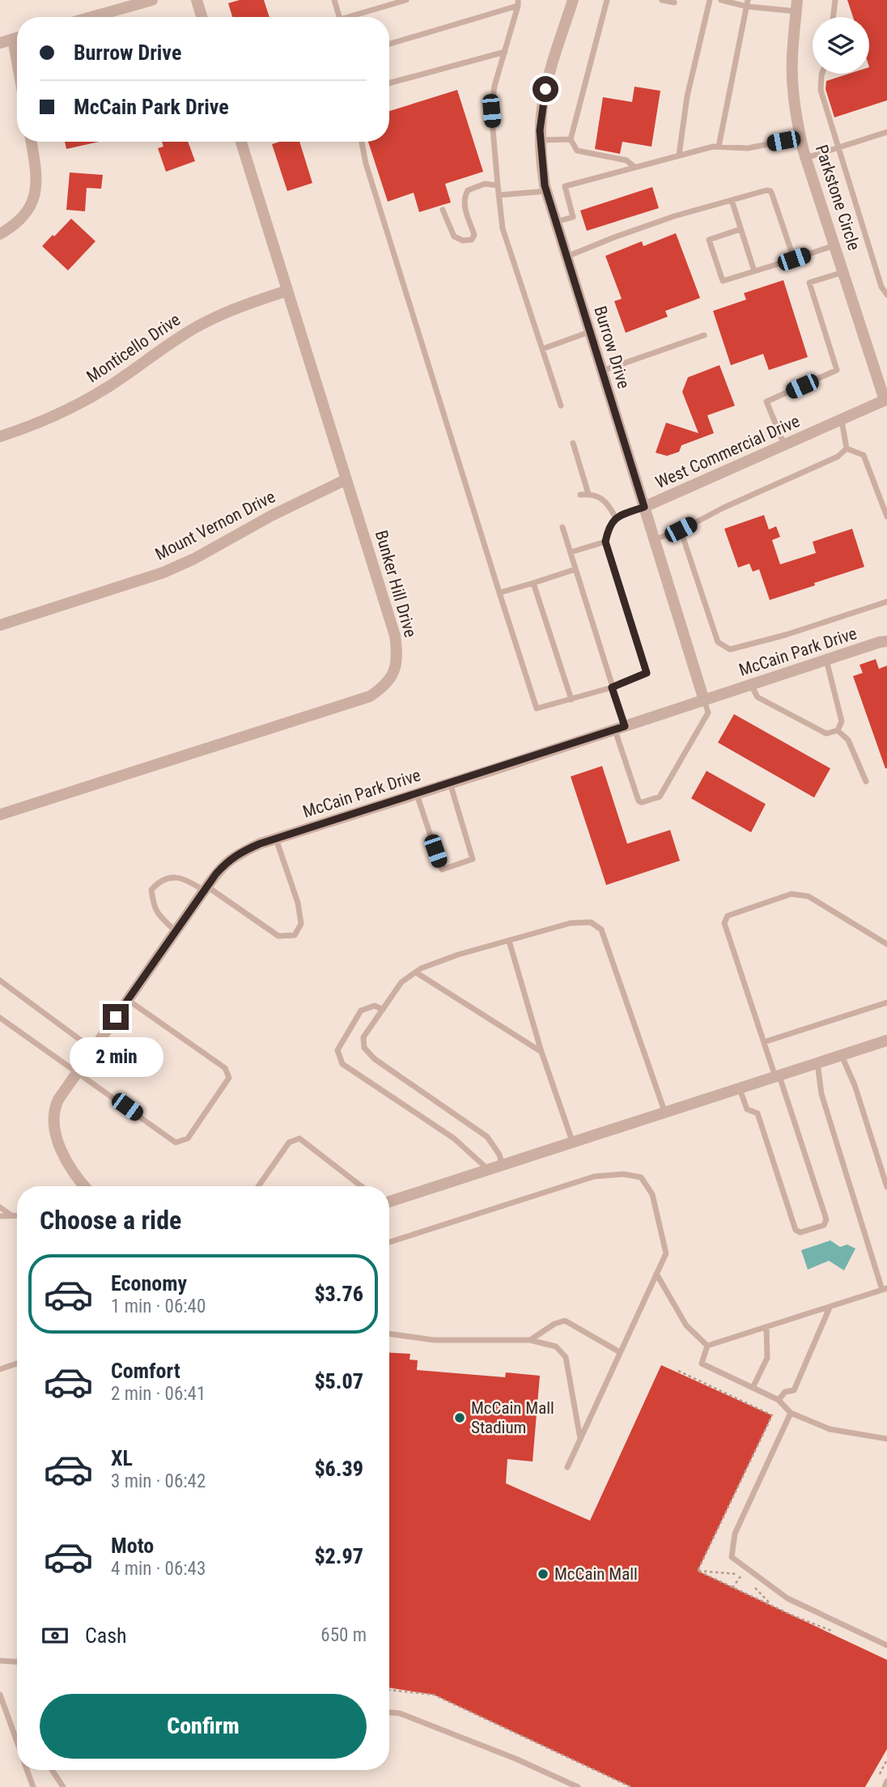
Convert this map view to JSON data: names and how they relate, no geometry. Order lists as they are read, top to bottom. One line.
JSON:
{"streets":{"street":["Parkstone Circle","Burrow Drive","Monticello Drive","West Commercial Drive","Mount Vernon Drive","Bunker Hill Drive","McCain Park Drive"]},"crossings":[["Parkstone Circle","West Commercial Drive"],["Burrow Drive","West Commercial Drive"],["Burrow Drive","McCain Park Drive"],["Monticello Drive","Bunker Hill Drive"],["Mount Vernon Drive","Bunker Hill Drive"]],"places":["McCain Mall Stadium","McCain Mall"],"page":{"banner":["Burrow Drive","McCain Park Drive"],"bubble":"2 min","heading":"Choose a ride","list":[{"name":"Economy","note":"1 min · 06:40","value":"$3.76"},{"name":"Comfort","note":"2 min · 06:41","value":"$5.07"},{"name":"XL","note":"3 min · 06:42","value":"$6.39"},{"name":"Moto","note":"4 min · 06:43","value":"$2.97"}],"pay":["Cash","650 m"],"buttons":"Confirm"}}
